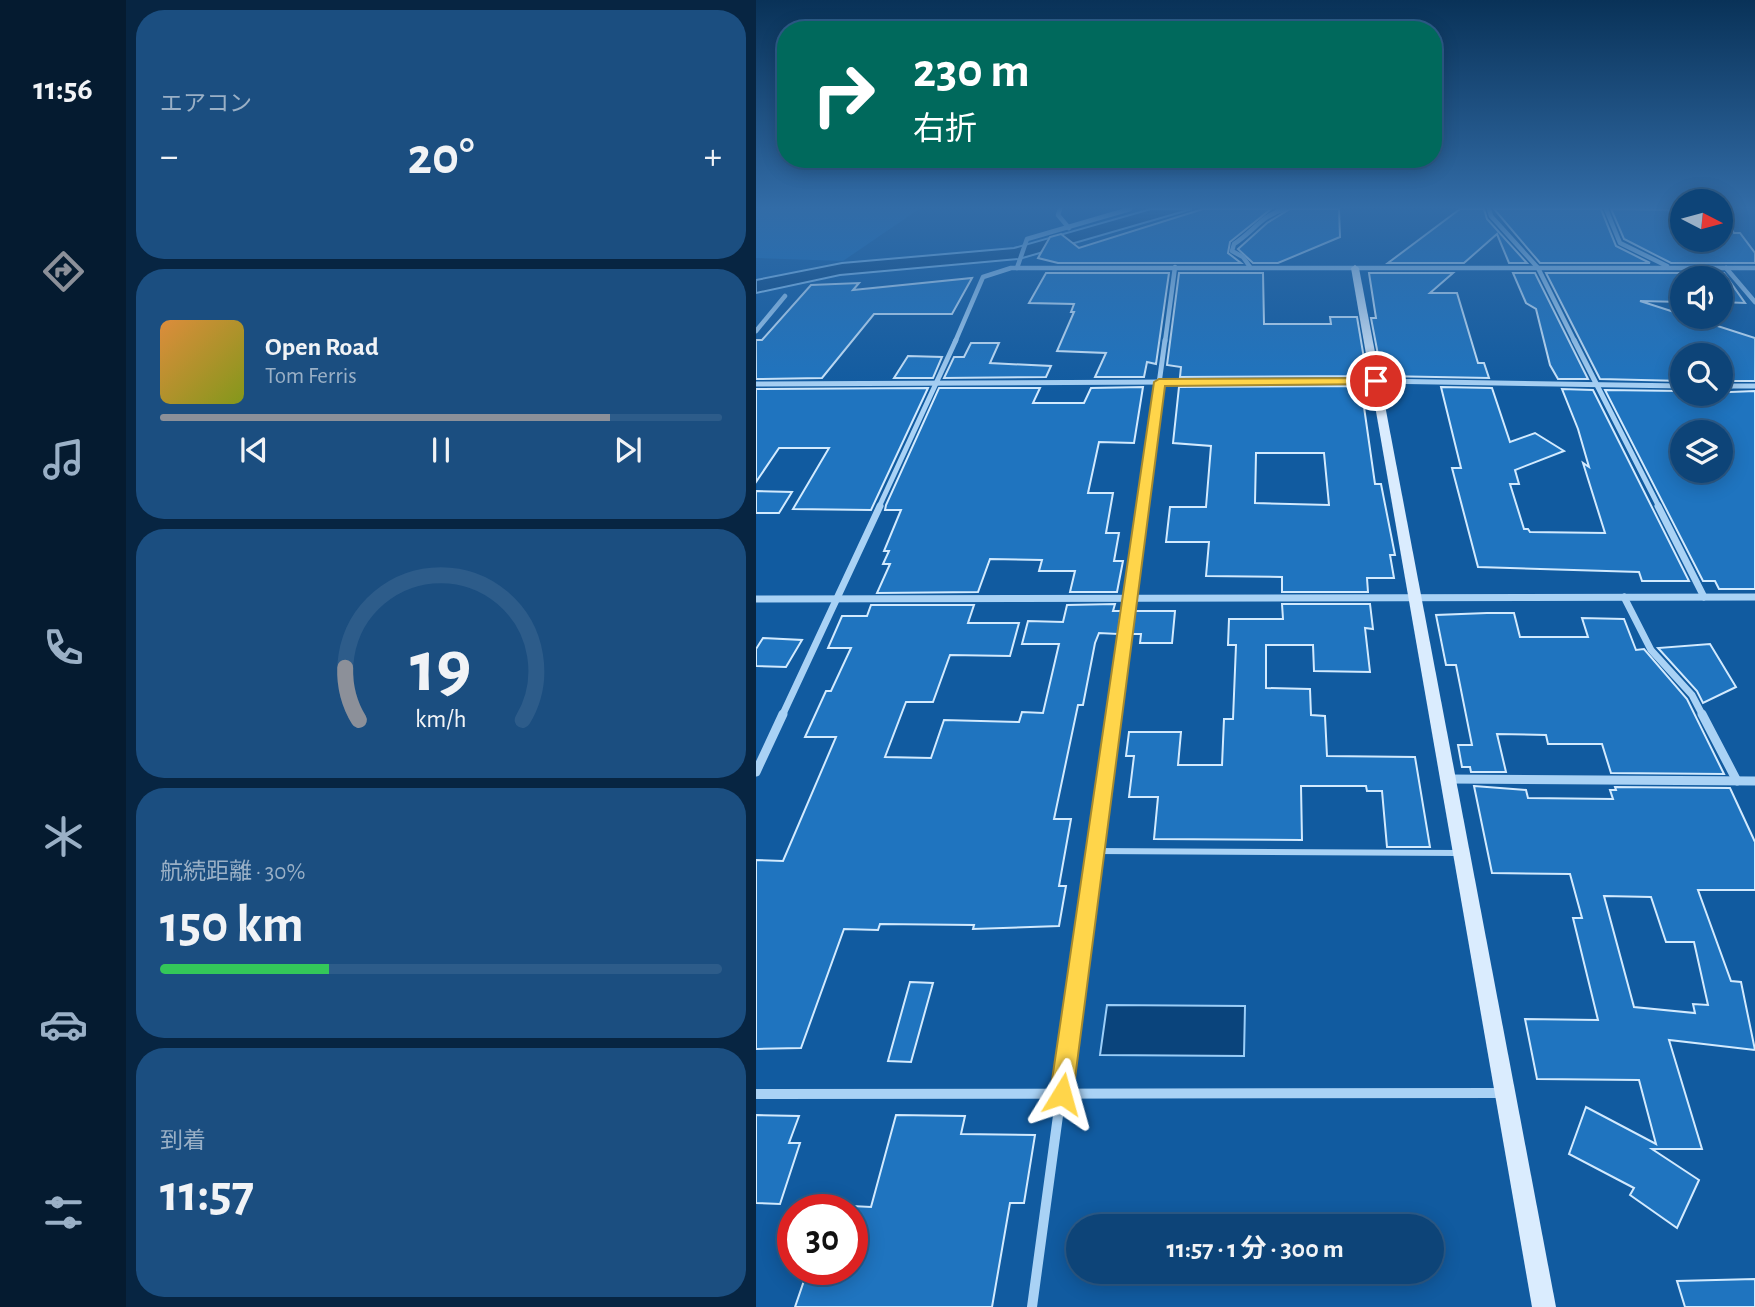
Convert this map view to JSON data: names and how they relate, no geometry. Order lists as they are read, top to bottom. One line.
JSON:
{"north":"right","page":{"tabs":"11:56","tile":["エアコン",["航続距離 · 30%","150 km"],["到着","11:57"]],"turn":["230 m","右折"],"heat":["−","20°","+"],"song":["Open Road","Tom Ferris"],"limit":"30","trip":"11:57 · 1 分 · 300 m","gauge":["19","km/h"]}}
